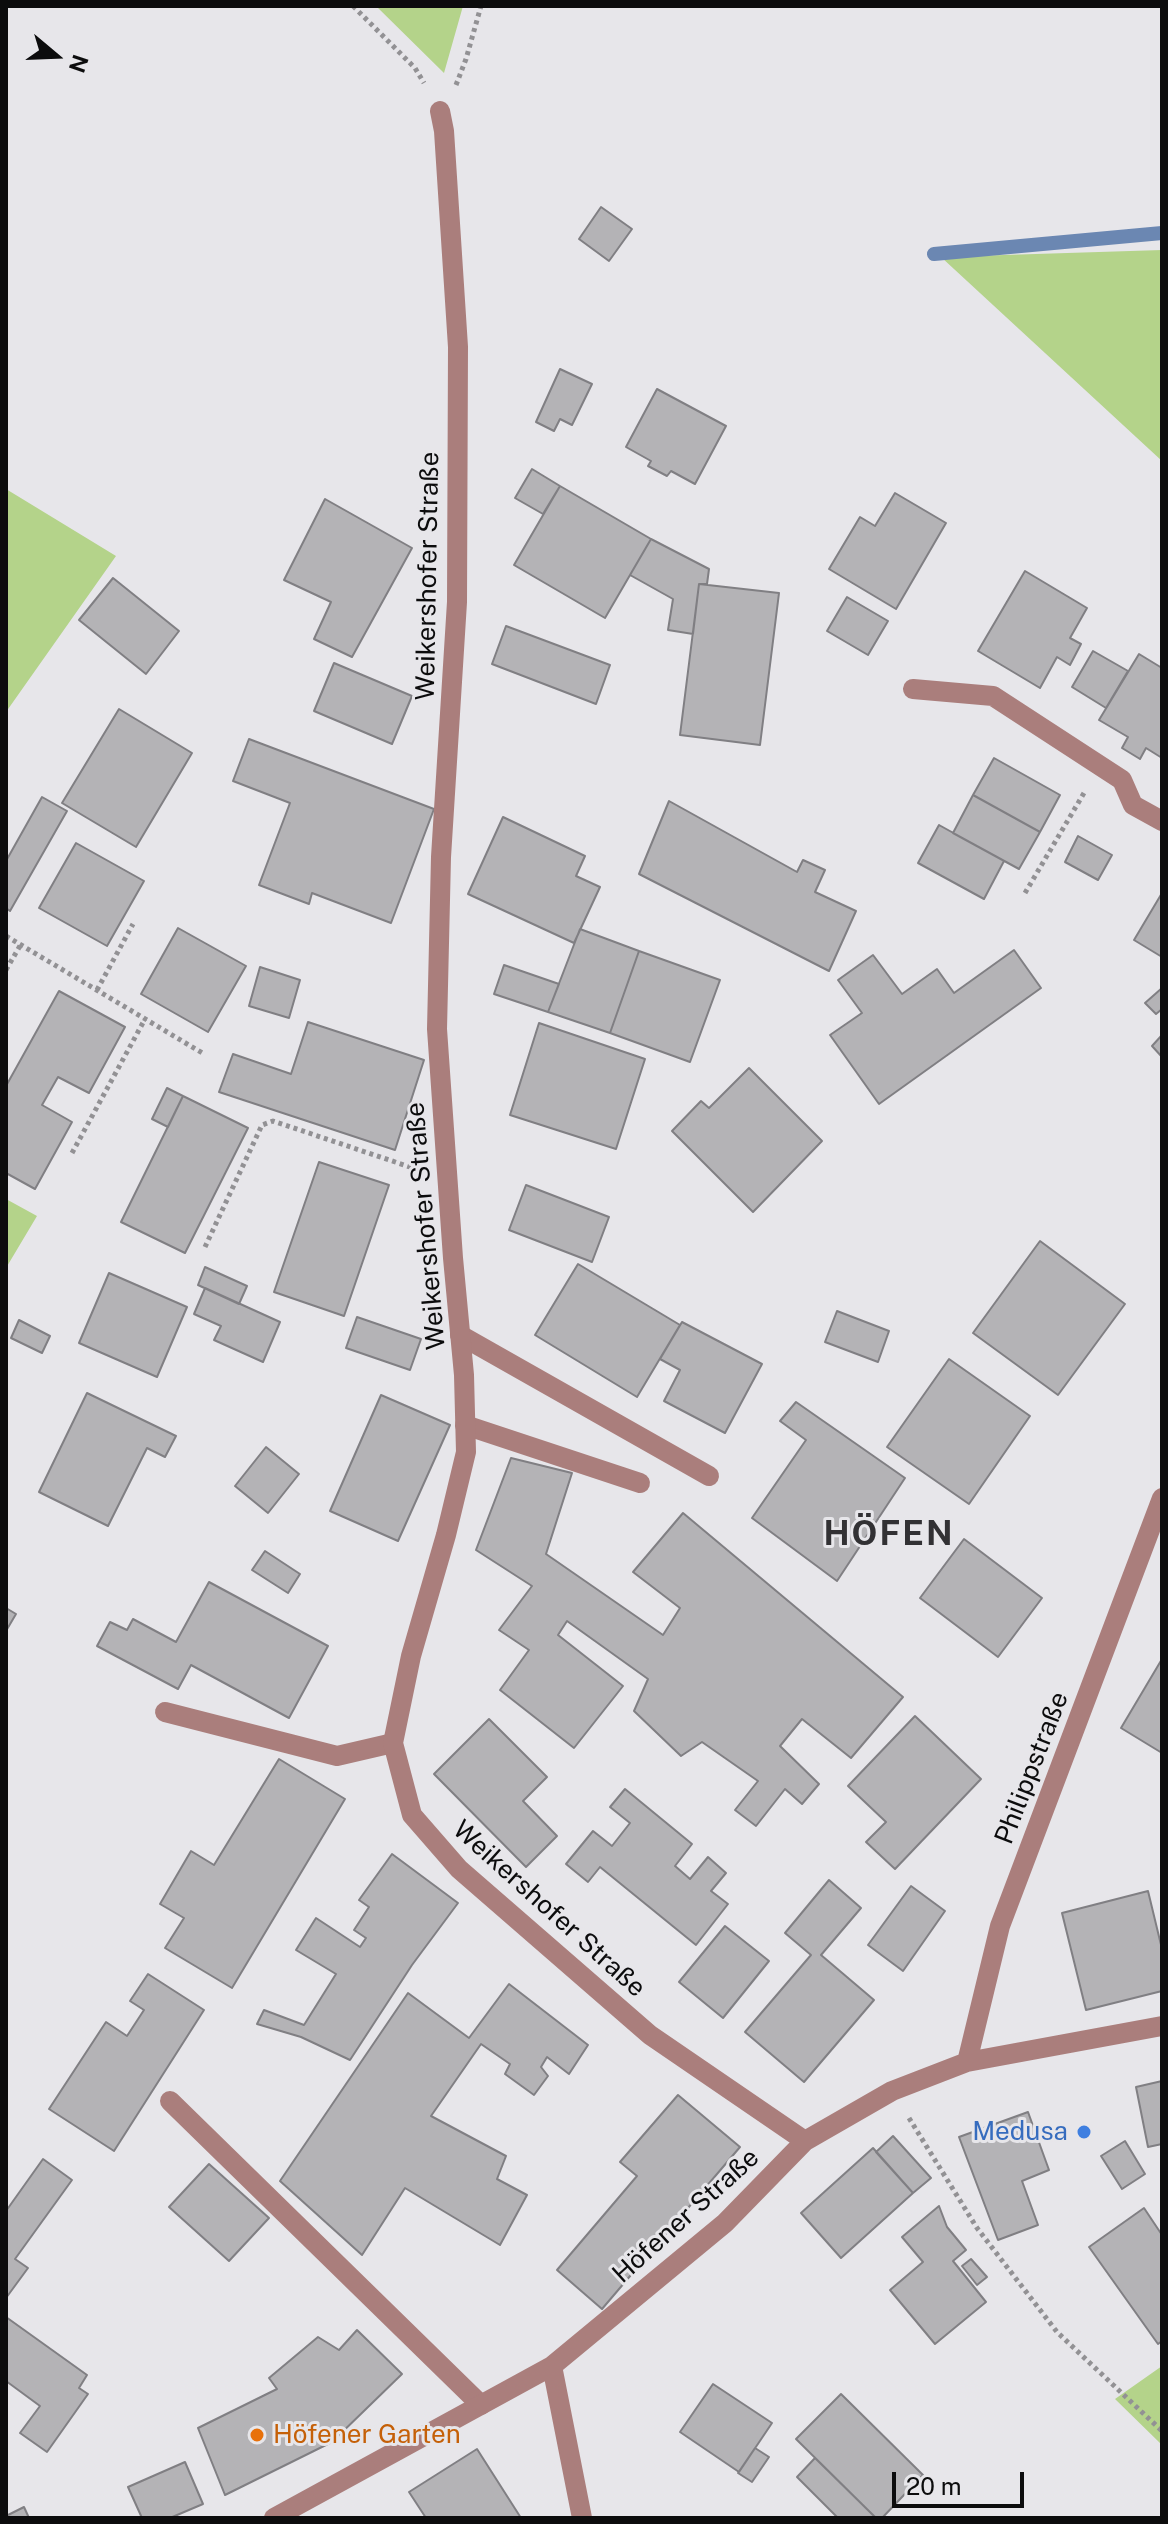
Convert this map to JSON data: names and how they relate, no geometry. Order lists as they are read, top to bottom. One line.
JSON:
{"streets":{"street":["Weikershofer Straße","Philippstraße","Höfener Straße"]},"crossings":[["Weikershofer Straße","Höfener Straße"],["Philippstraße","Höfener Straße"]],"districts":["HÖFEN"],"places":["Medusa","Höfener Garten"],"scale_bar":"20 m","north":"right"}
